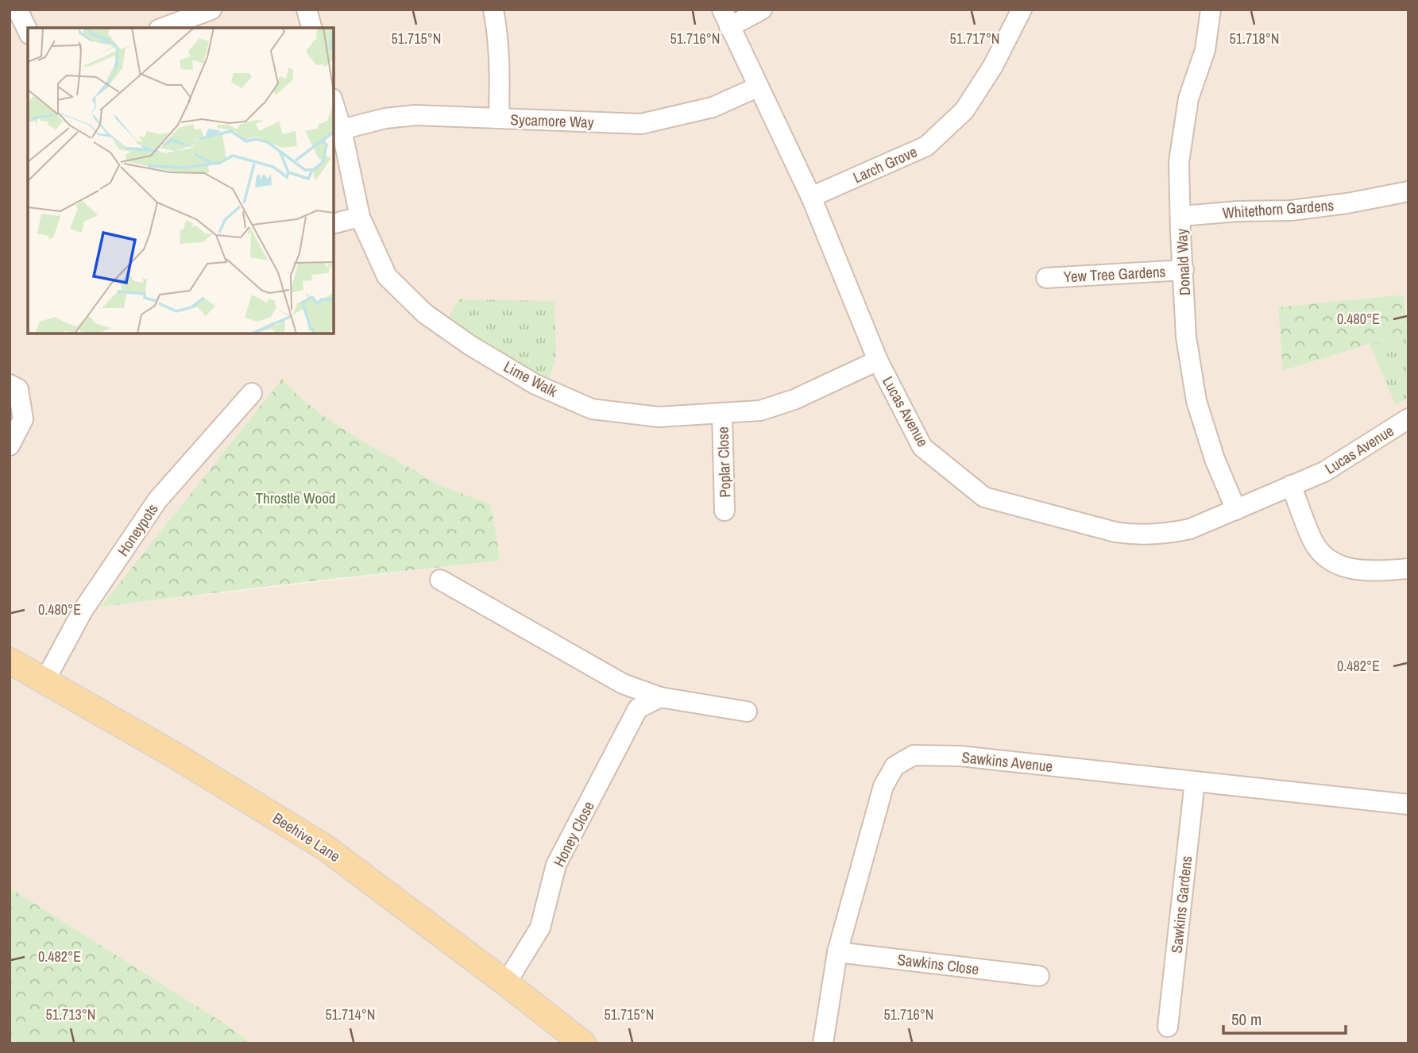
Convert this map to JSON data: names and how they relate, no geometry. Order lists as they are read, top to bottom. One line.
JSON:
{"streets":{"main road":["Beehive Lane"],"street":["Sycamore Way","Larch Grove","Whitethorn Gardens","Donald Way","Yew Tree Gardens","Lime Walk","Lucas Avenue","Poplar Close","Honeypots","Sawkins Avenue","Honey Close","Sawkins Gardens","Sawkins Close"]},"crossings":[["Sycamore Way","Lime Walk"],["Sycamore Way","Lucas Avenue"],["Larch Grove","Lucas Avenue"],["Whitethorn Gardens","Donald Way"],["Donald Way","Yew Tree Gardens"],["Donald Way","Lucas Avenue"],["Lime Walk","Lucas Avenue"],["Lime Walk","Poplar Close"],["Honeypots","Beehive Lane"],["Sawkins Avenue","Sawkins Gardens"],["Sawkins Avenue","Sawkins Close"],["Honey Close","Beehive Lane"]],"parks":["Throstle Wood"],"scale_bar":"50 m","coordinates":["51.715°N","51.716°N","51.717°N","51.718°N","0.480°E","0.482°E","51.713°N","51.714°N"]}
